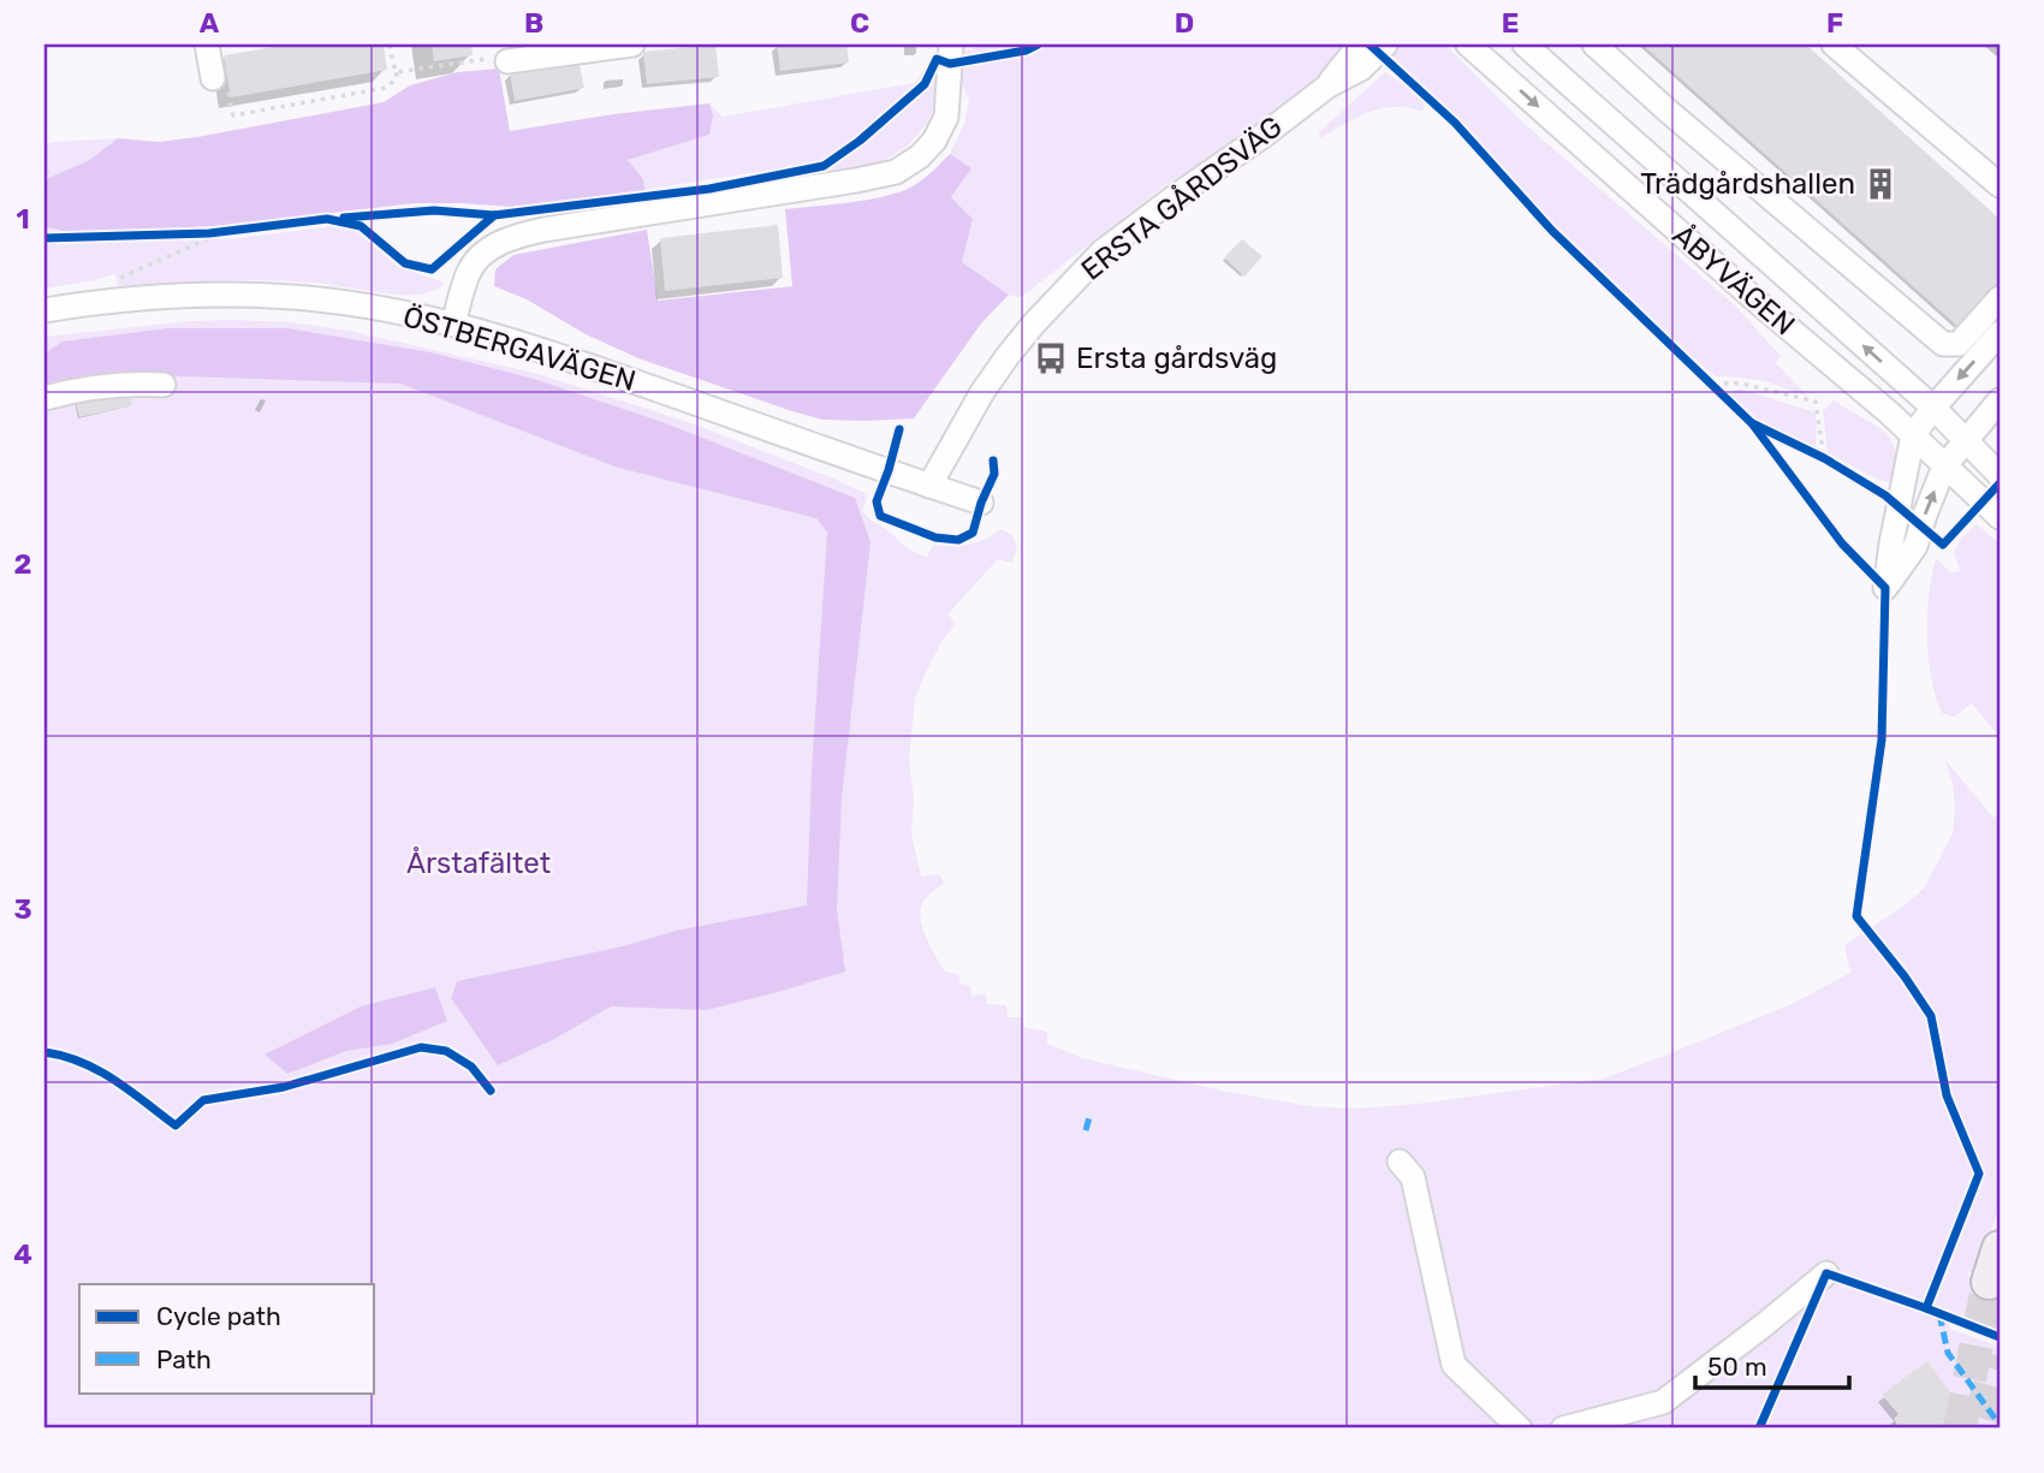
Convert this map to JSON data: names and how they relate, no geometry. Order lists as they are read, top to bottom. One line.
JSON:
{"streets":{"street":["ERSTA GÅRDSVÄG","ÅBYVÄGEN","ÖSTBERGAVÄGEN"]},"crossings":[["ERSTA GÅRDSVÄG","ÖSTBERGAVÄGEN"]],"parks":["Årstafältet"],"places":{"building":["Trädgårdshallen"],"bus stop":["Ersta gårdsväg"]},"legend":["Cycle path","Path"],"scale_bar":"50 m","grid":{"columns":["A","B","C","D","E","F"],"rows":["1","2","3","4"]}}
